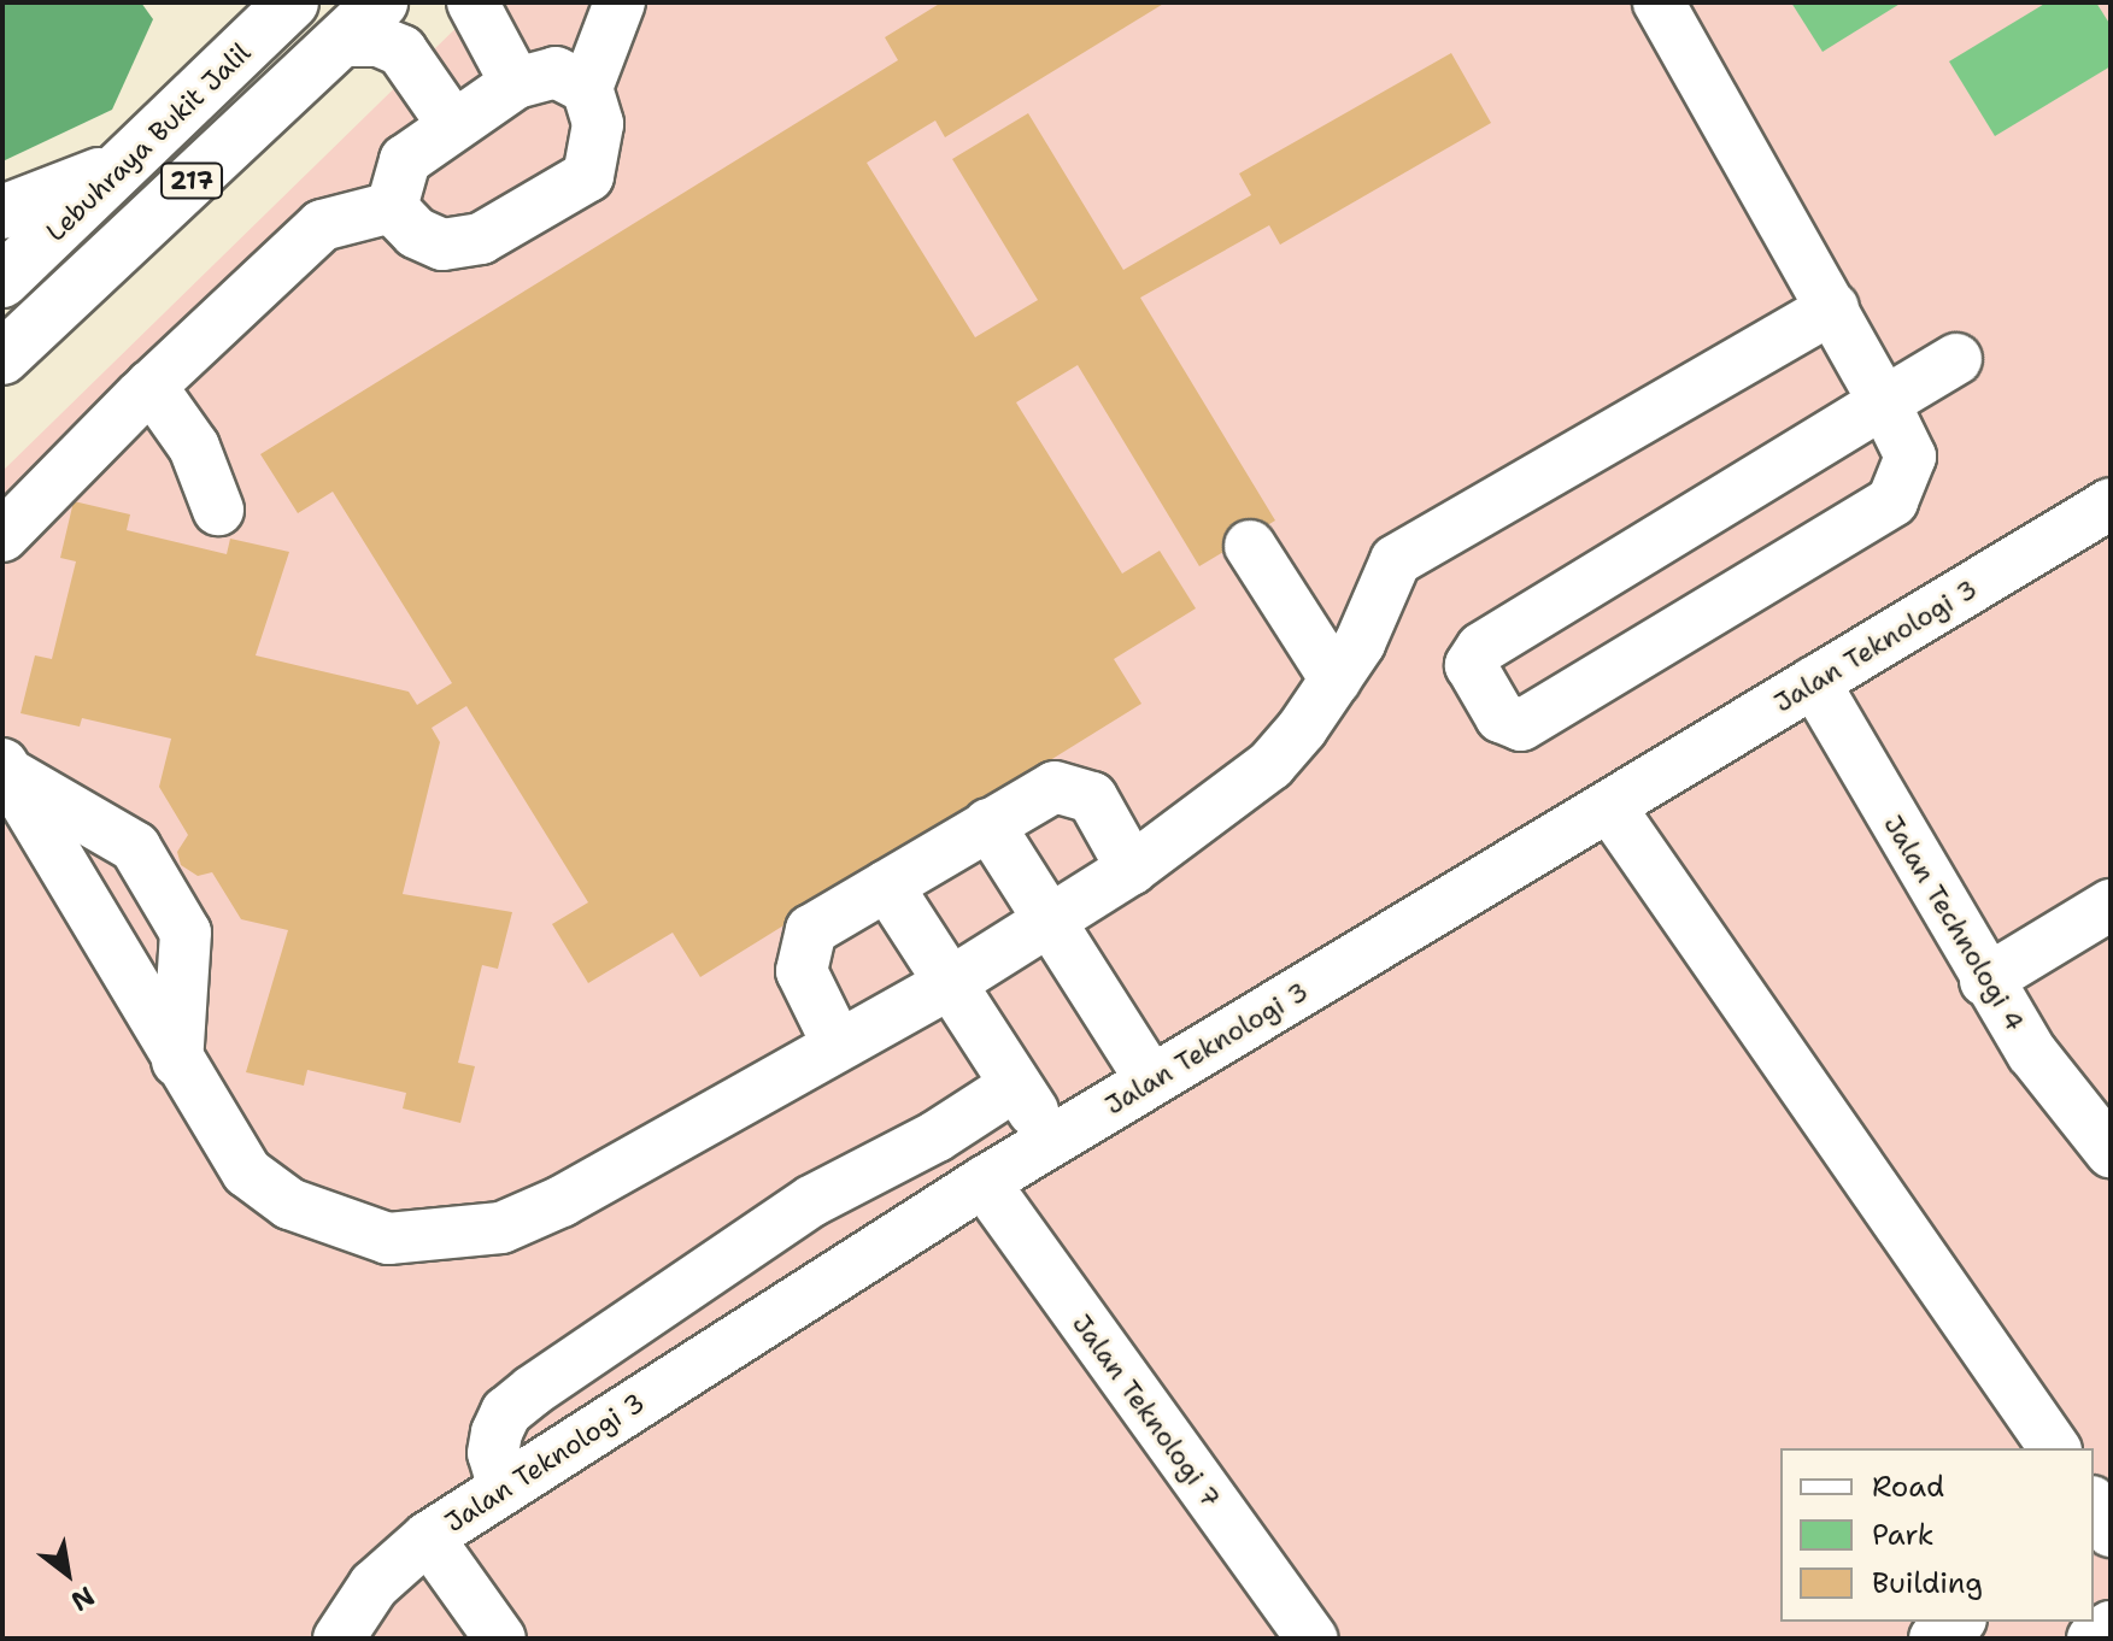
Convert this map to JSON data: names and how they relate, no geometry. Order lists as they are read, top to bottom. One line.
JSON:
{"streets":{"highway":["Lebuhraya Bukit Jalil","217"],"street":["Jalan Teknologi 3","Jalan Technologi 4","Jalan Teknologi 7"]},"crossings":[["Jalan Teknologi 3","Jalan Technologi 4"],["Jalan Teknologi 3","Jalan Teknologi 7"]],"legend":["Road","Park","Building"],"north":"bottom right"}
